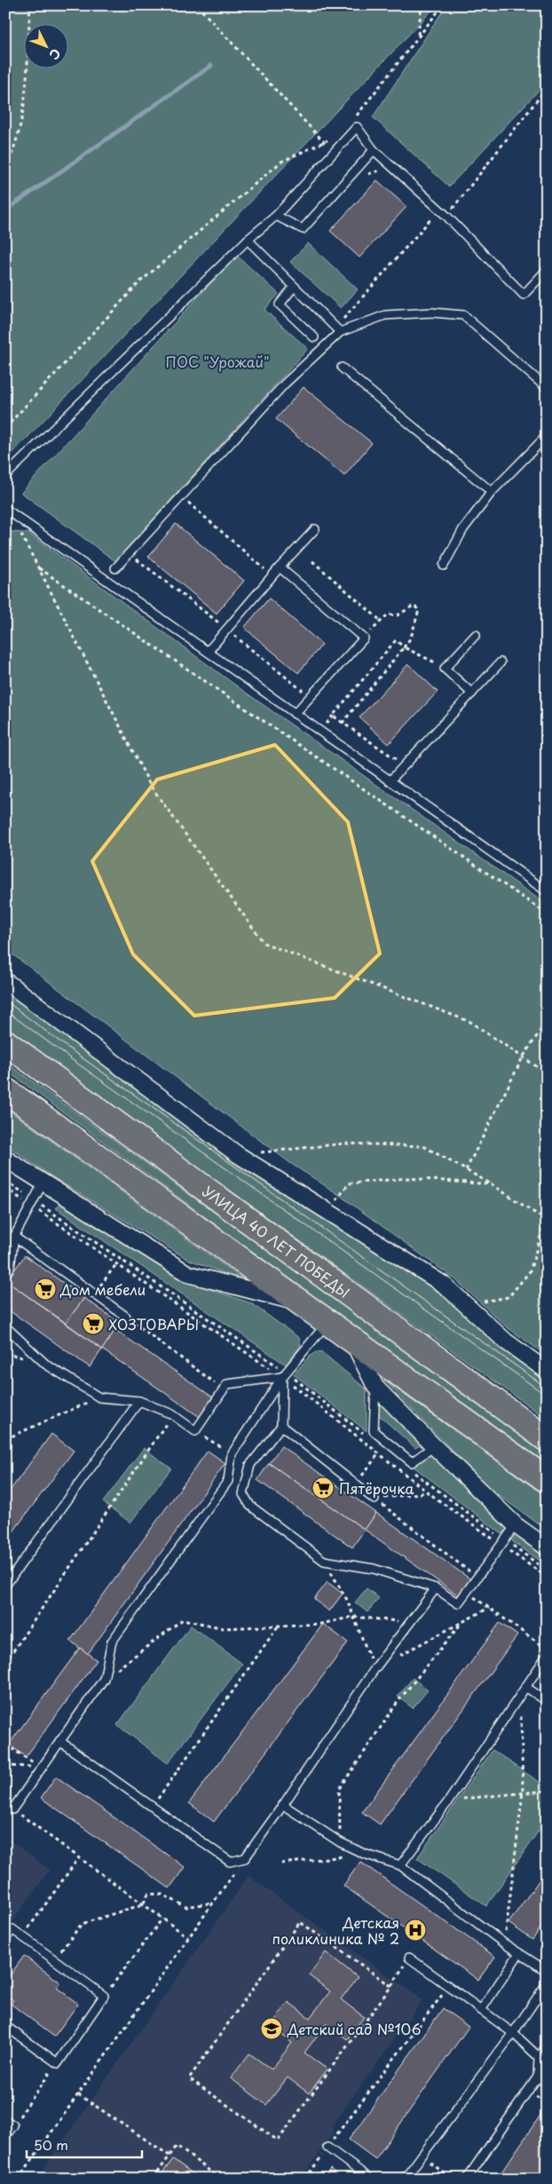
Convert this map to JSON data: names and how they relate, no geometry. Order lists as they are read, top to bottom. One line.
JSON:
{"streets":{"main road":["УЛИЦА 40 ЛЕТ ПОБЕДЫ"]},"parks":["ПОС \"Урожай\""],"places":{"supermarket":["Дом мебели","ХОЗТОВАРЫ","Пятёрочка"],"hospital":["Детская поликлиника № 2"],"school or university":["Детский сад №106"]},"scale_bar":"50 m","north":"bottom right"}
